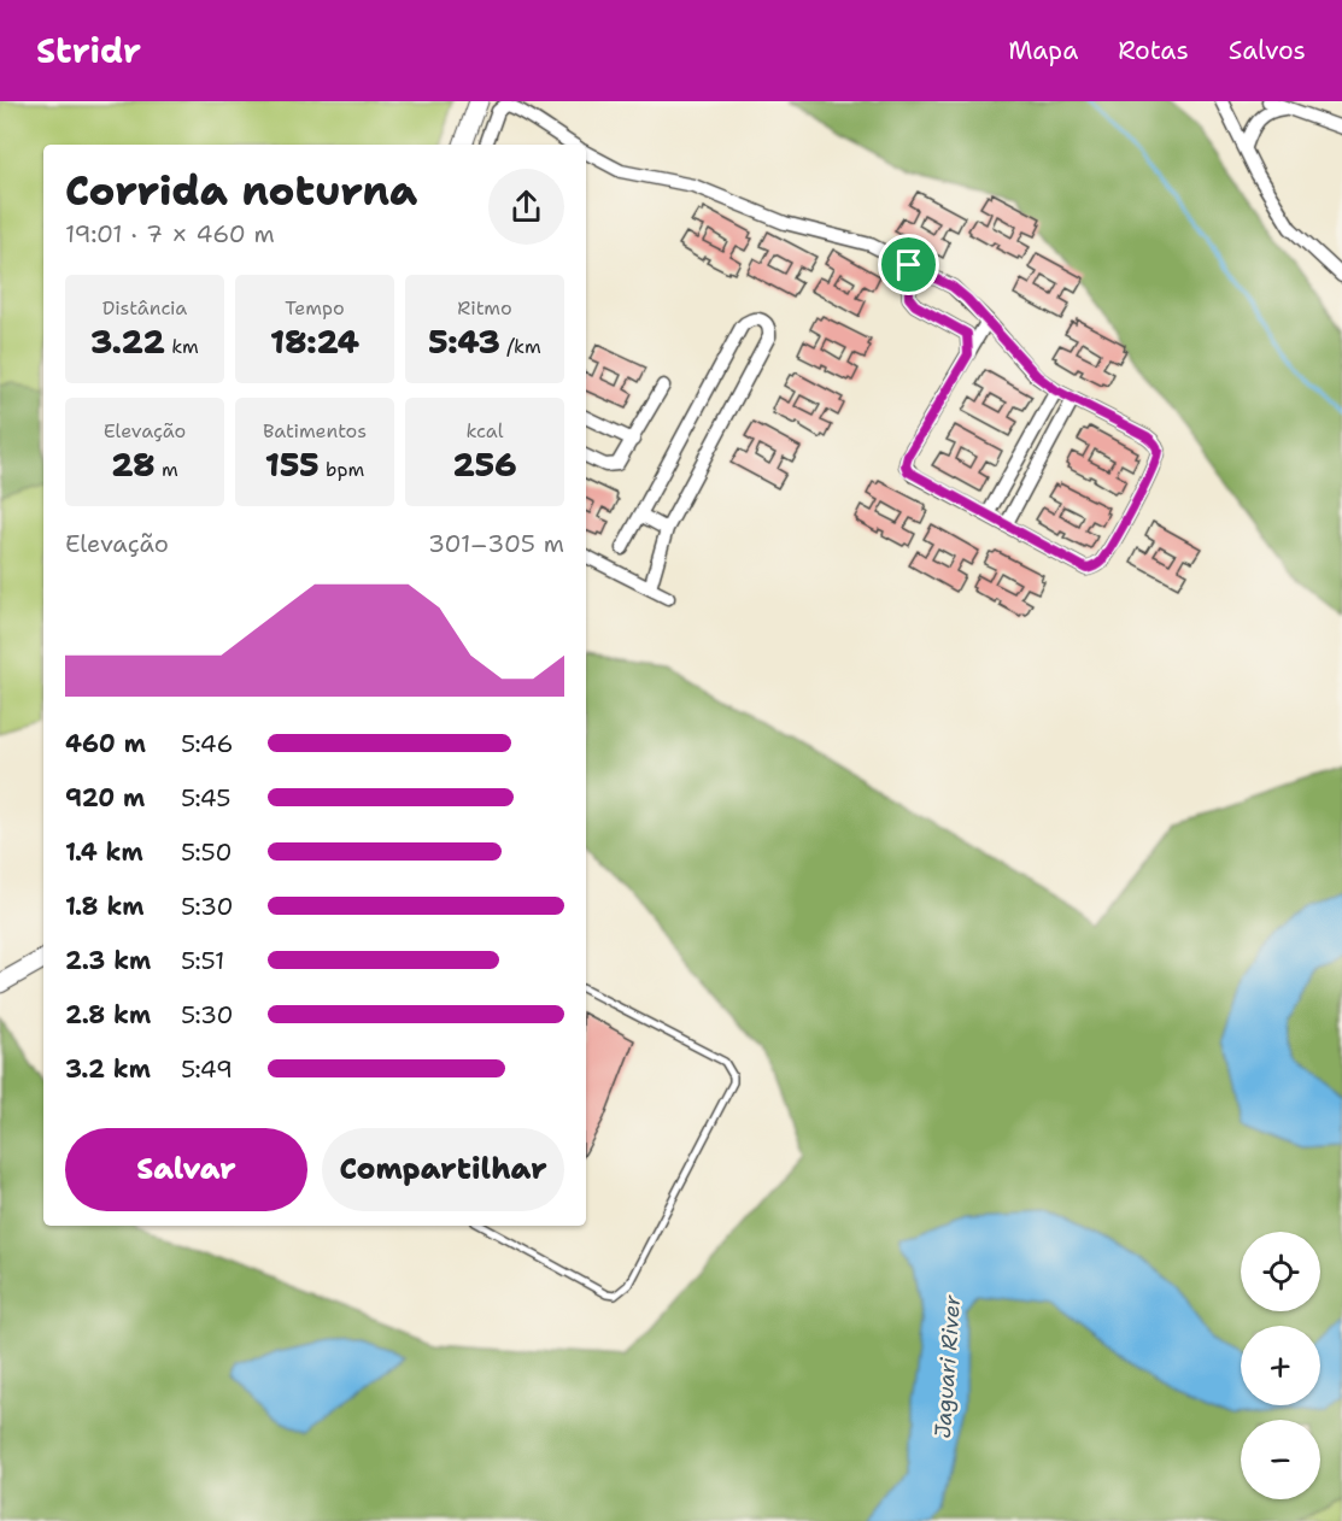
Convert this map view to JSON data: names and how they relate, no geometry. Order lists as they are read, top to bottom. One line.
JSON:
{"water":["Jaguari River"],"page":{"header":"Stridr","nav":["Mapa","Rotas","Salvos"],"heading":["Corrida noturna","19:01 · 7 × 460 m"],"stats":[["Distância","3.22 km"],["Tempo","18:24"],["Ritmo","5:43 /km"],["Elevação","28 m"],["Batimentos","155 bpm"],["kcal","256"]],"chart":["Elevação","301–305 m"],"list":[{"name":"460 m","note":"5:46"},{"name":"920 m","note":"5:45"},{"name":"1.4 km","note":"5:50"},{"name":"1.8 km","note":"5:30"},{"name":"2.3 km","note":"5:51"},{"name":"2.8 km","note":"5:30"},{"name":"3.2 km","note":"5:49"}],"buttons":["Salvar","Compartilhar"],"map_buttons":["+","−"]}}
